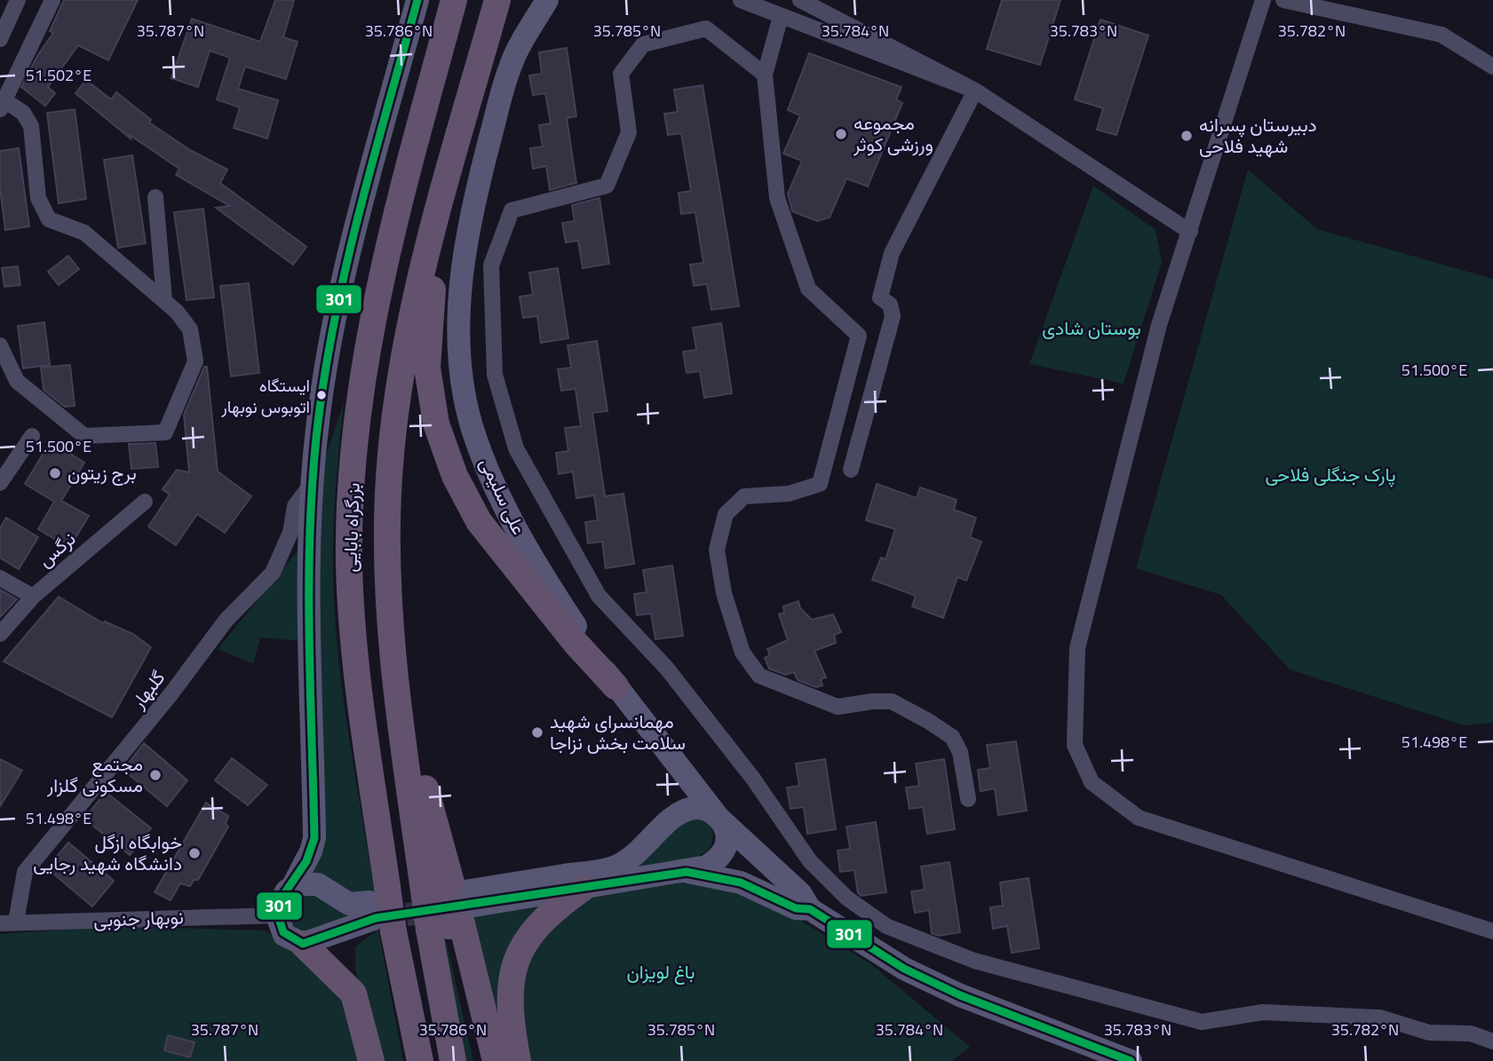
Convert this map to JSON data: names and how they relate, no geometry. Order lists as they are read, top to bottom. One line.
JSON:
{"streets":{"highway":["بزرگراه بابایی"],"main road":["علی سلیمی"],"street":["نرگس","گلبهار","نوبهار جنوبی"]},"crossings":[["گلبهار","نوبهار جنوبی"]],"parks":["بوستان شادی","پارک جنگلی فلاحی","باغ لویزان"],"places":["مجموعه ورزشی کوثر","دبیرستان پسرانه شهید فلاحی","ایستگاه اتوبوس نوبهار","برج زیتون","مهمانسرای شهید سلامت بخش نزاجا","مجتمع مسکونی گلزار","خوابگاه ازگل دانشگاه شهید رجایی"],"lines":["transit line 301"],"coordinates":["35.787°N","35.786°N","35.785°N","35.784°N","35.783°N","35.782°N","51.502°E","51.500°E","51.498°E"]}
